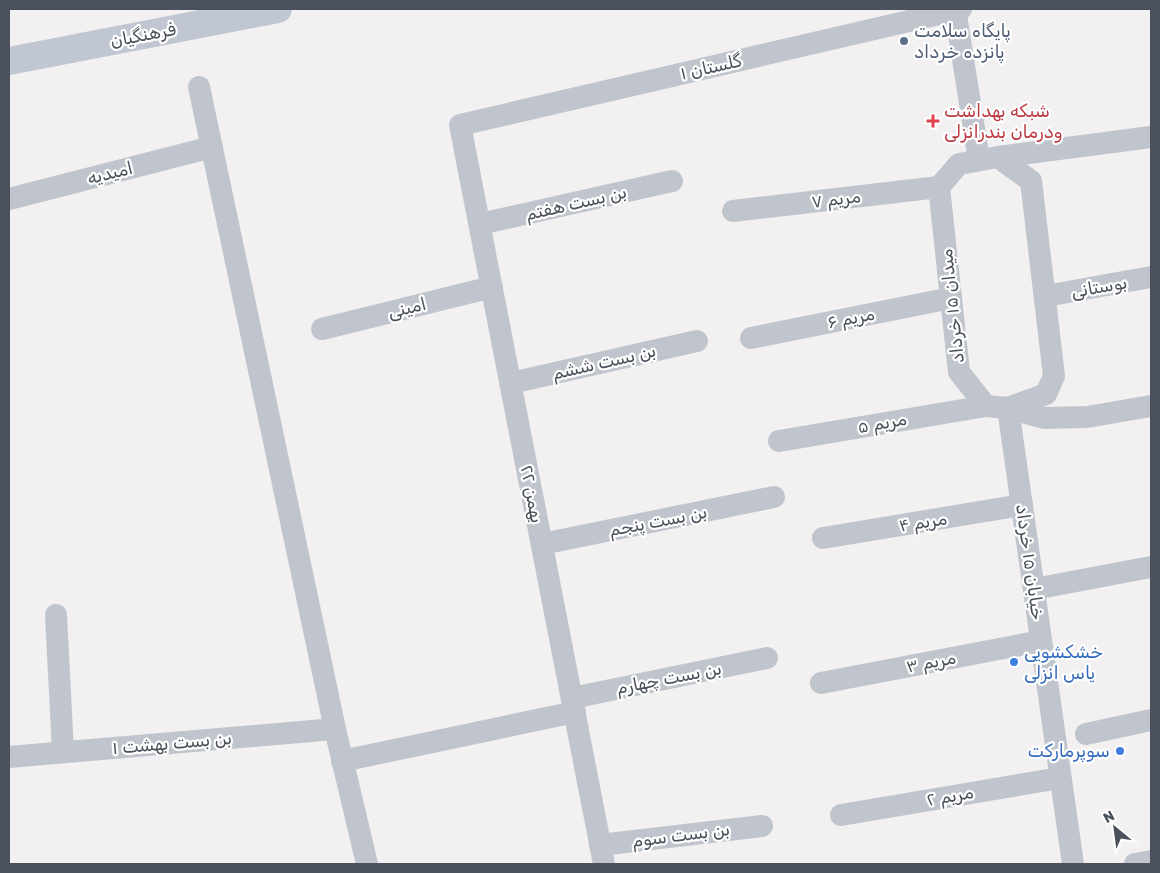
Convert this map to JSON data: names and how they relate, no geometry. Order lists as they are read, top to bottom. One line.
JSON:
{"streets":{"street":["فرهنگیان","گلستان ۱","امیدیه","مریم ۷","بن بست هفتم","بوستانی","میدان ۱۵ خرداد","امینی","مریم ۶","بن بست ششم","مریم ۵","۲۲ بهمن","بن بست پنجم","مریم ۴","خیابان ۱۵ خرداد","مریم ۳","بن بست چهارم","بن بست بهشت ۱","مریم ۲","بن بست سوم"]},"crossings":[["گلستان ۱","۲۲ بهمن"],["مریم ۷","میدان ۱۵ خرداد"],["بن بست هفتم","۲۲ بهمن"],["میدان ۱۵ خرداد","مریم ۶"],["میدان ۱۵ خرداد","مریم ۵"],["امینی","۲۲ بهمن"],["بن بست ششم","۲۲ بهمن"],["۲۲ بهمن","بن بست پنجم"],["۲۲ بهمن","بن بست چهارم"],["۲۲ بهمن","بن بست سوم"],["مریم ۴","خیابان ۱۵ خرداد"],["خیابان ۱۵ خرداد","مریم ۳"],["خیابان ۱۵ خرداد","مریم ۲"]],"places":{"other":["پایگاه سلامت پانزده خرداد","خشکشویی یاس انزلی","سوپرمارکت"],"health":["شبکه بهداشت ودرمان بندرانزلی"]},"north":"top left"}
